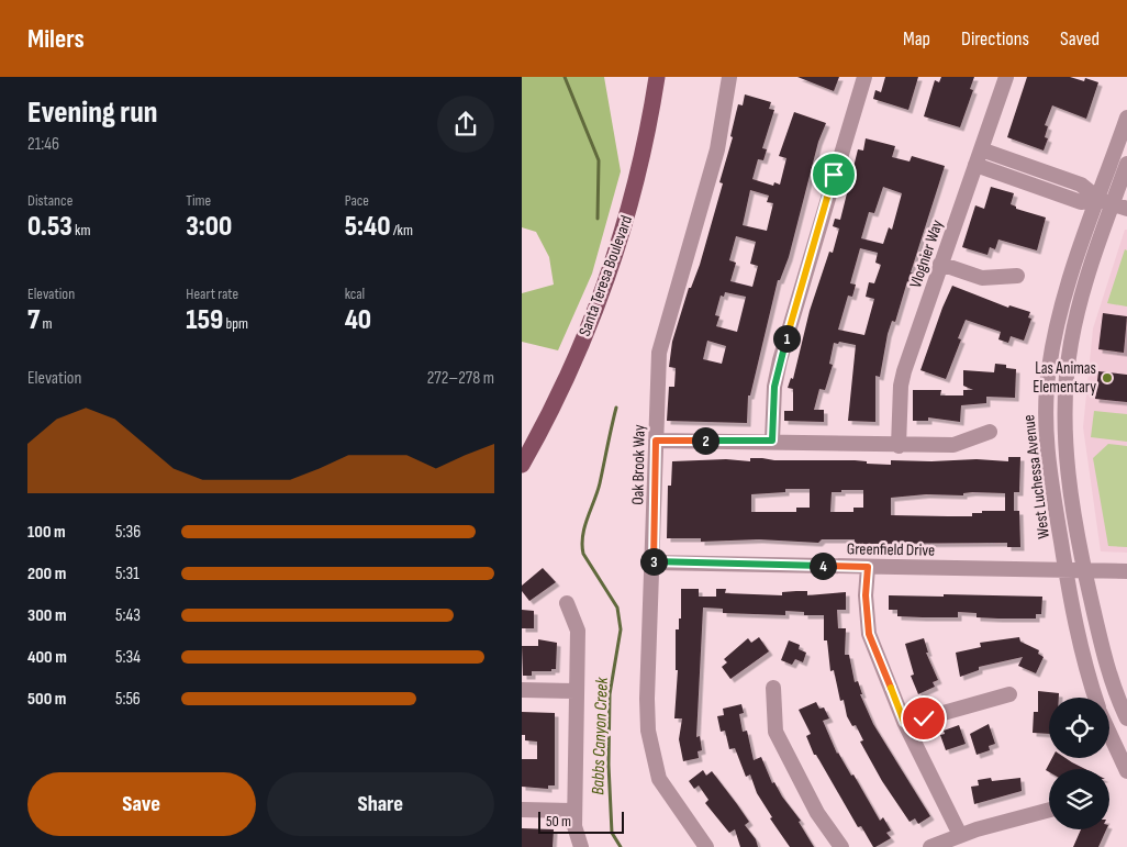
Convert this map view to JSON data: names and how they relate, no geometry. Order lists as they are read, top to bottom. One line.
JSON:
{"streets":{"main road":["Santa Teresa Boulevard"],"street":["Vlognier Way","Oak Brook Way","West Luchessa Avenue","Greenfield Drive"]},"crossings":[["Oak Brook Way","Greenfield Drive"],["West Luchessa Avenue","Greenfield Drive"]],"water":["Babbs Canyon Creek"],"places":["Las Animas Elementary"],"scale_bar":"50 m","page":{"header":"Milers","nav":["Map","Directions","Saved"],"heading":["Evening run","21:46"],"stats":[["Distance","0.53 km"],["Time","3:00"],["Pace","5:40 /km"],["Elevation","7 m"],["Heart rate","159 bpm"],["kcal","40"]],"pins":["1","2","3","4"],"chart":["Elevation","272–278 m"],"list":[{"name":"100 m","note":"5:36"},{"name":"200 m","note":"5:31"},{"name":"300 m","note":"5:43"},{"name":"400 m","note":"5:34"},{"name":"500 m","note":"5:56"}],"buttons":["Save","Share"],"scale":"50 m"}}
